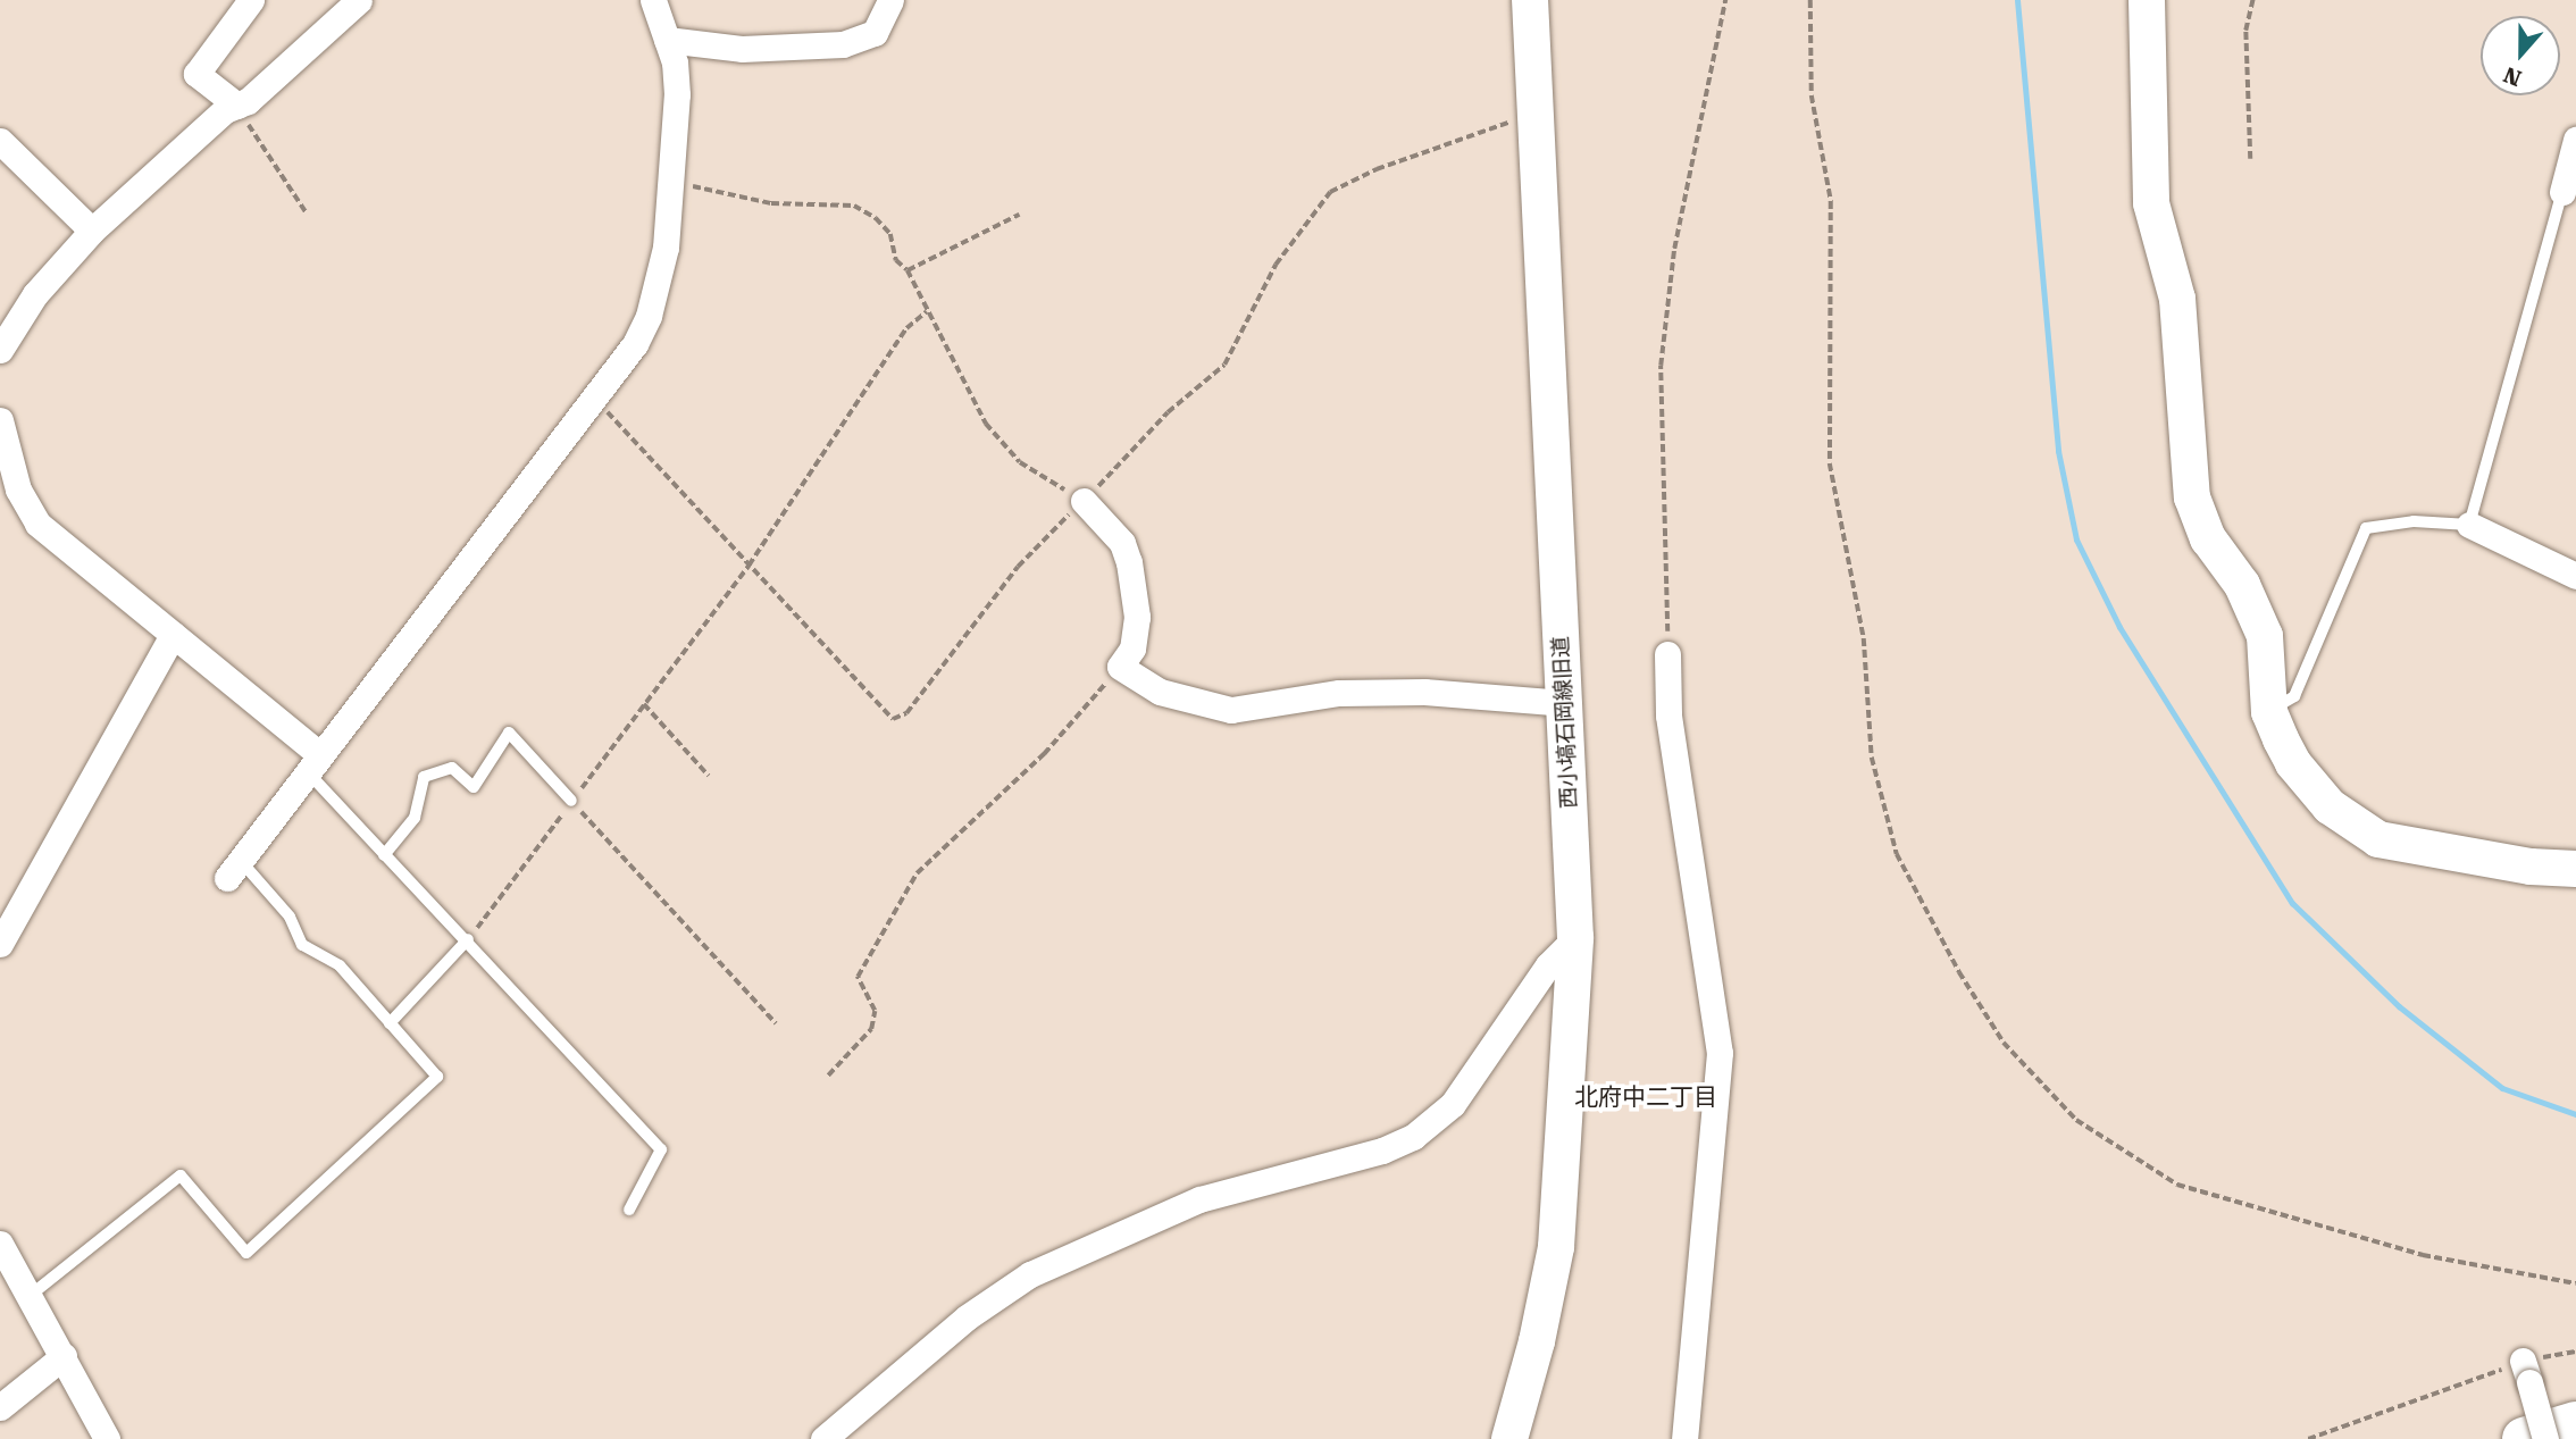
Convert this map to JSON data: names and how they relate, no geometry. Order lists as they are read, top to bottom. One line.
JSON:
{"streets":{"street":["西小塙石岡線旧道"]},"districts":["北府中二丁目"],"north":"bottom"}
